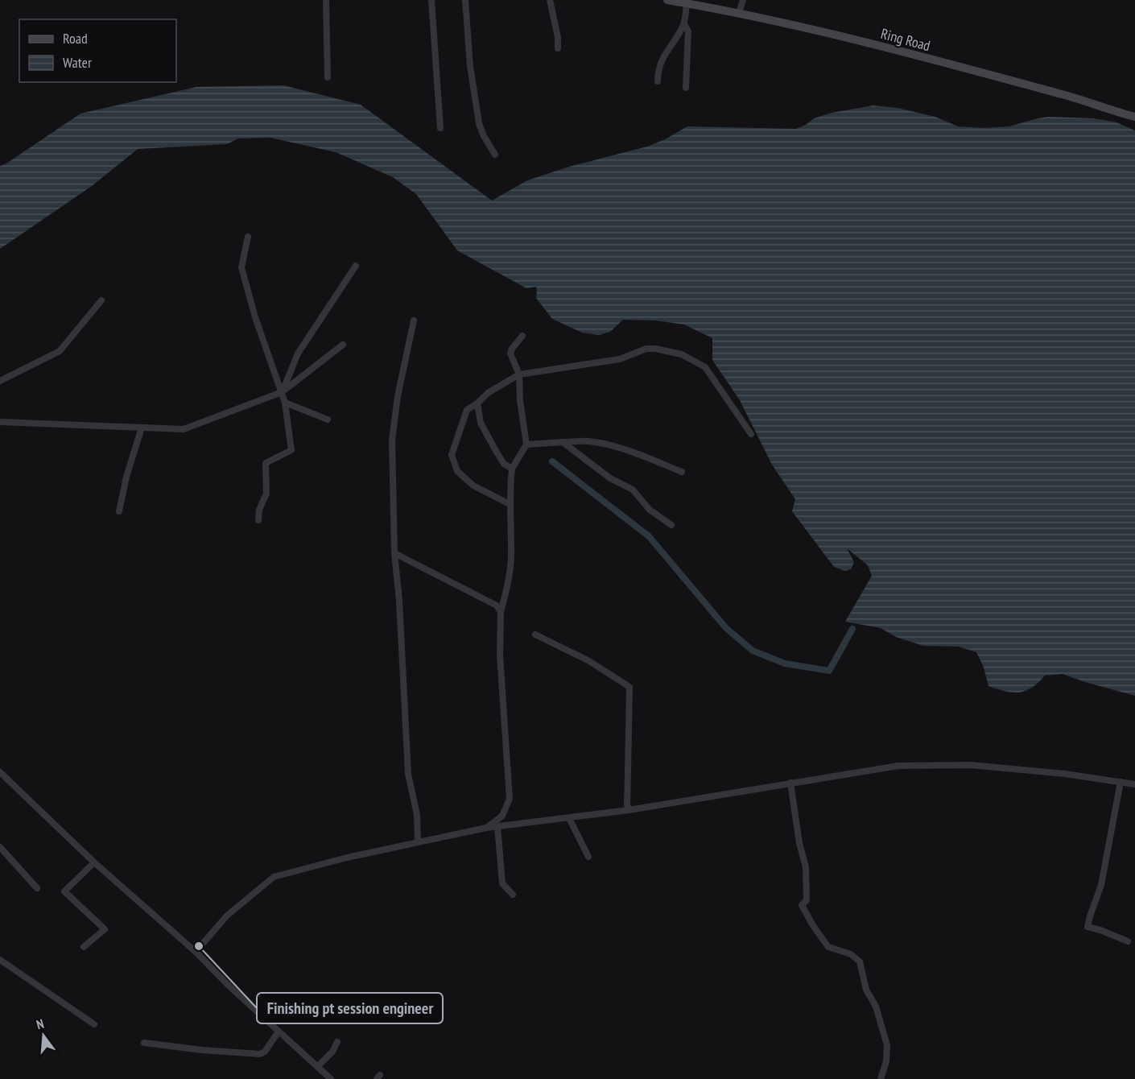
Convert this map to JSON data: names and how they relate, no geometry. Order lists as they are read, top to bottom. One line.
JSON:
{"streets":{"main road":["Ring Road"]},"places":["Finishing pt session engineer"],"legend":["Road","Water"],"north":"top"}
